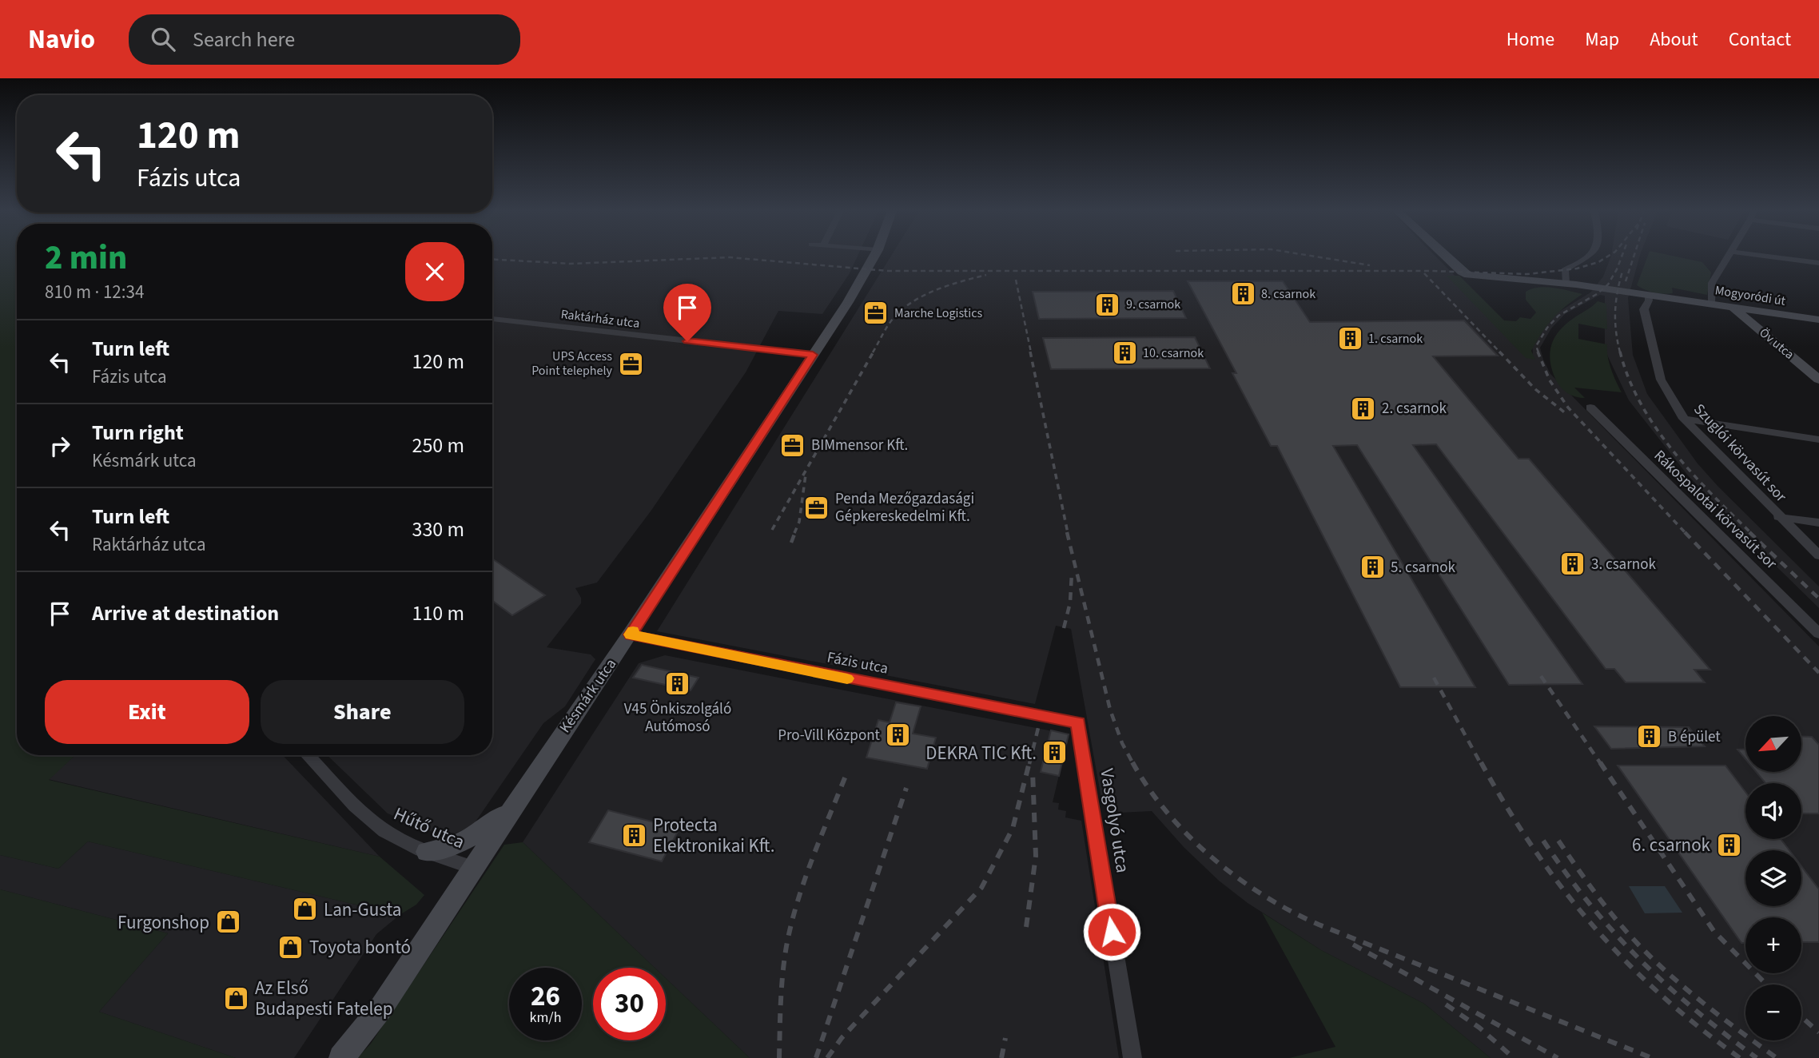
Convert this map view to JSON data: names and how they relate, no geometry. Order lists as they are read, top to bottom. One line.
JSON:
{"streets":{"street":["Mogyoródi út","Raktárház utca","Öv utca","Szuglói körvasút sor","Rákospalotai körvasút sor","Fázis utca","Késmárk utca","Vasgolyó utca","Hűtő utca"]},"crossings":[["Mogyoródi út","Öv utca"],["Mogyoródi út","Szuglói körvasút sor"],["Raktárház utca","Késmárk utca"],["Fázis utca","Késmárk utca"],["Fázis utca","Vasgolyó utca"],["Késmárk utca","Hűtő utca"]],"places":{"building":["8. csarnok","9. csarnok","1. csarnok","10. csarnok","2. csarnok","3. csarnok","5. csarnok","V45 Önkiszolgáló Autómosó","Pro-Vill Központ","B épület","DEKRA TIC Kft.","Protecta Elektronikai Kft.","6. csarnok"],"office":["Marche Logistics","UPS Access Point telephely","BIMmensor Kft.","Penda Mezőgazdasági Gépkereskedelmi Kft."],"shop":["Lan-Gusta","Furgonshop","Toyota bontó","Az Első Budapesti Fatelep"]},"north":"bottom left","page":{"header":"Navio","search":"Search here","nav":["Home","Map","About","Contact"],"turn":["120 m","Fázis utca"],"heading":["2 min","810 m · 12:34"],"list":[{"name":"Turn left","note":"Fázis utca","value":"120 m"},{"name":"Turn right","note":"Késmárk utca","value":"250 m"},{"name":"Turn left","note":"Raktárház utca","value":"330 m"},{"name":"Arrive at destination","value":"110 m"}],"buttons":["Exit","Share"],"map_buttons":["+","−"],"speed":"26 km/h","limit":"30"}}
